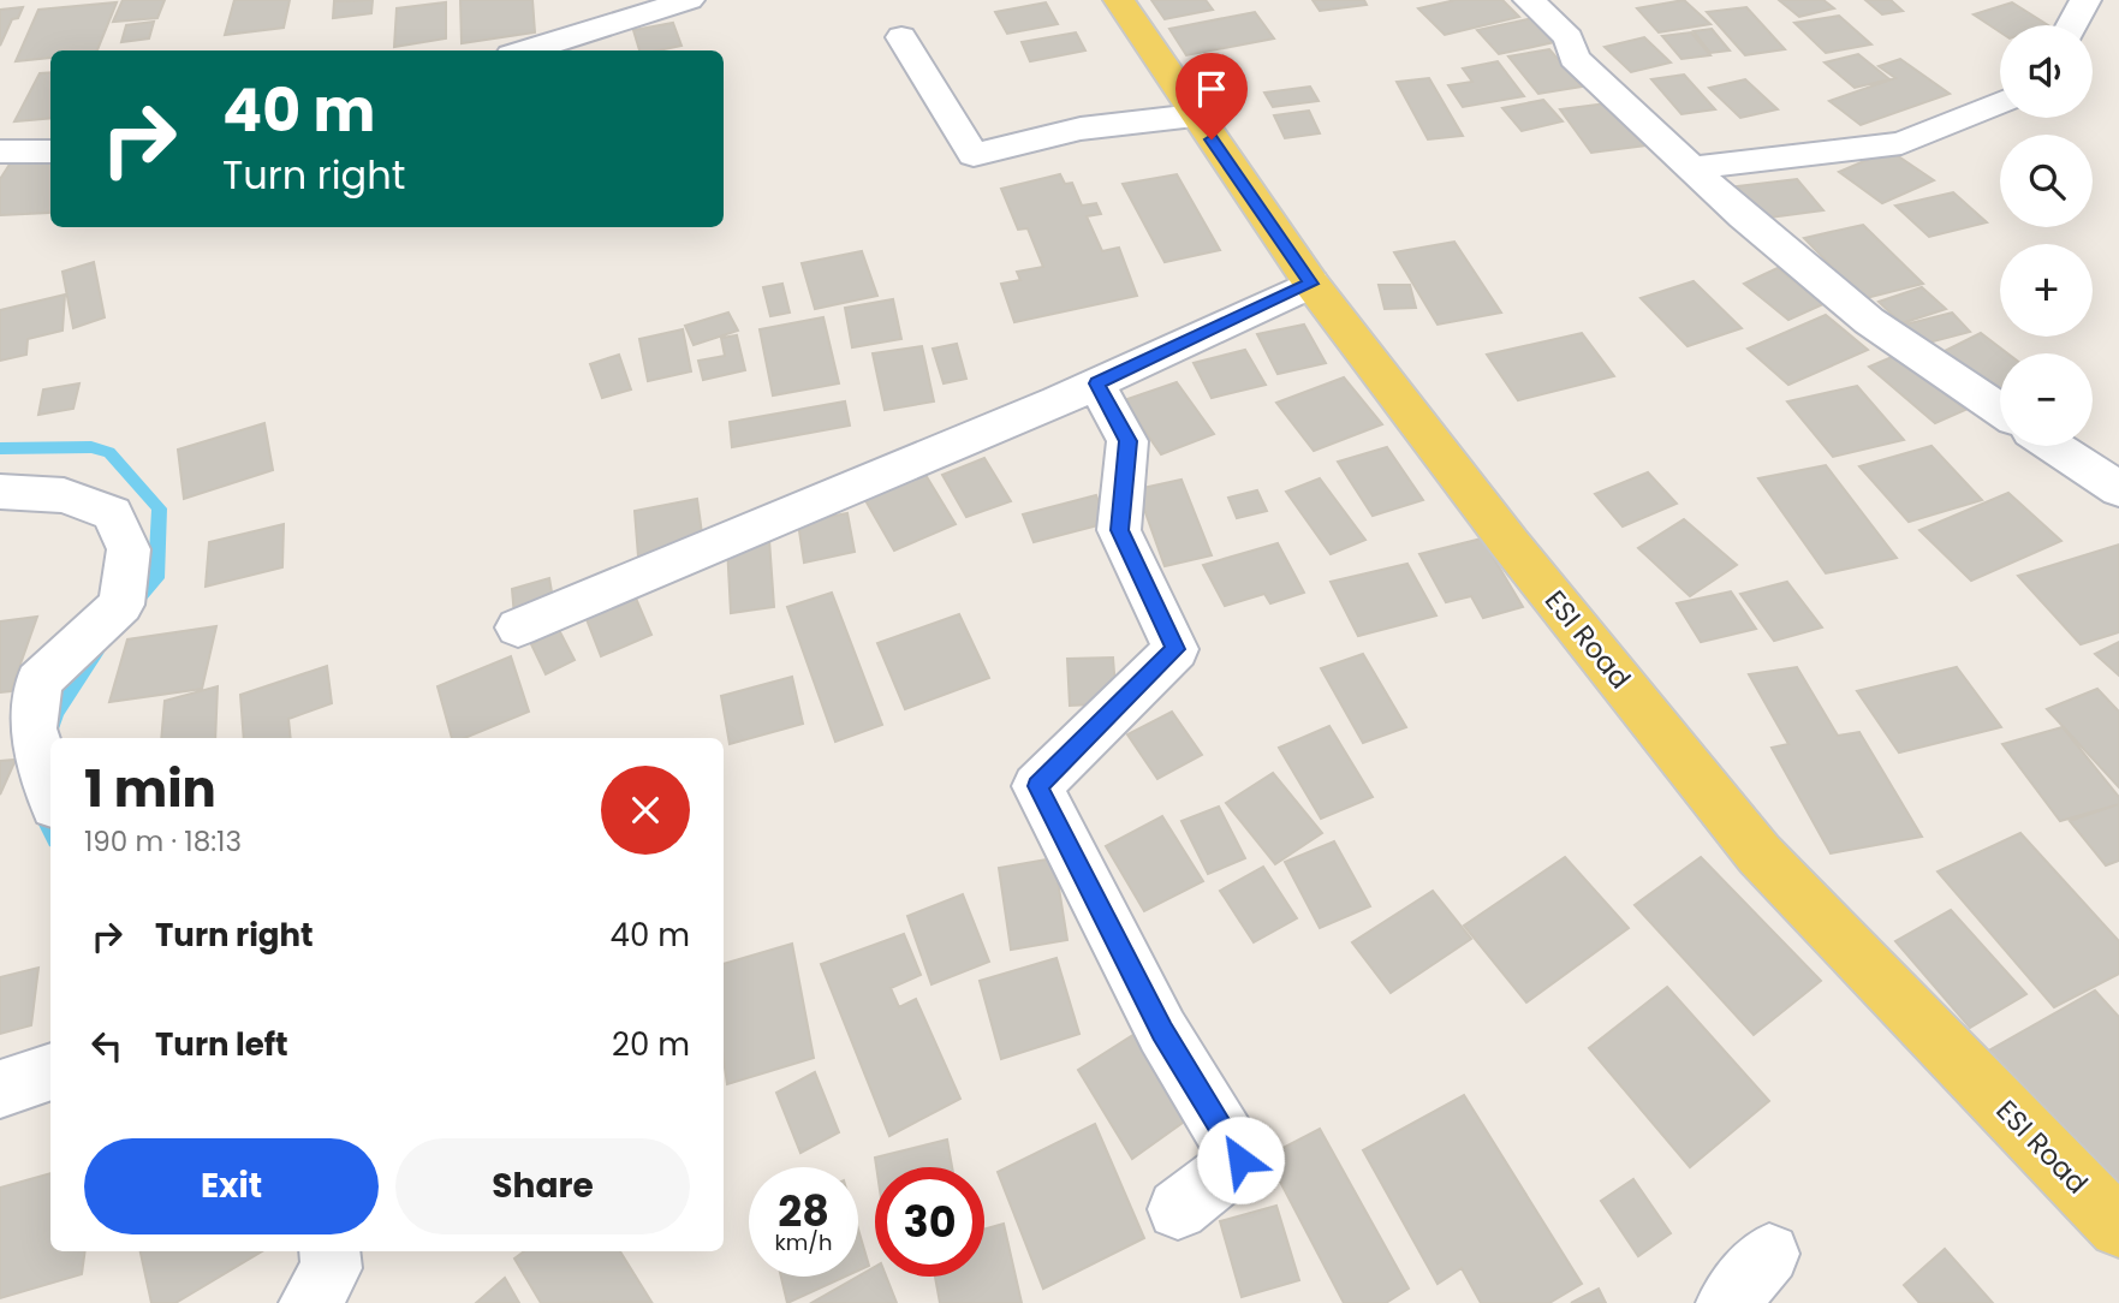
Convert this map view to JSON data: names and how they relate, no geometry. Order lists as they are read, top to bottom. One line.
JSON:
{"streets":{"main road":["ESI Road"]},"page":{"map_buttons":["+","−"],"turn":["40 m","Turn right"],"heading":["1 min","190 m · 18:13"],"list":[{"name":"Turn right","value":"40 m"},{"name":"Turn left","value":"20 m"}],"buttons":["Exit","Share"],"speed":"28 km/h","limit":"30"}}
